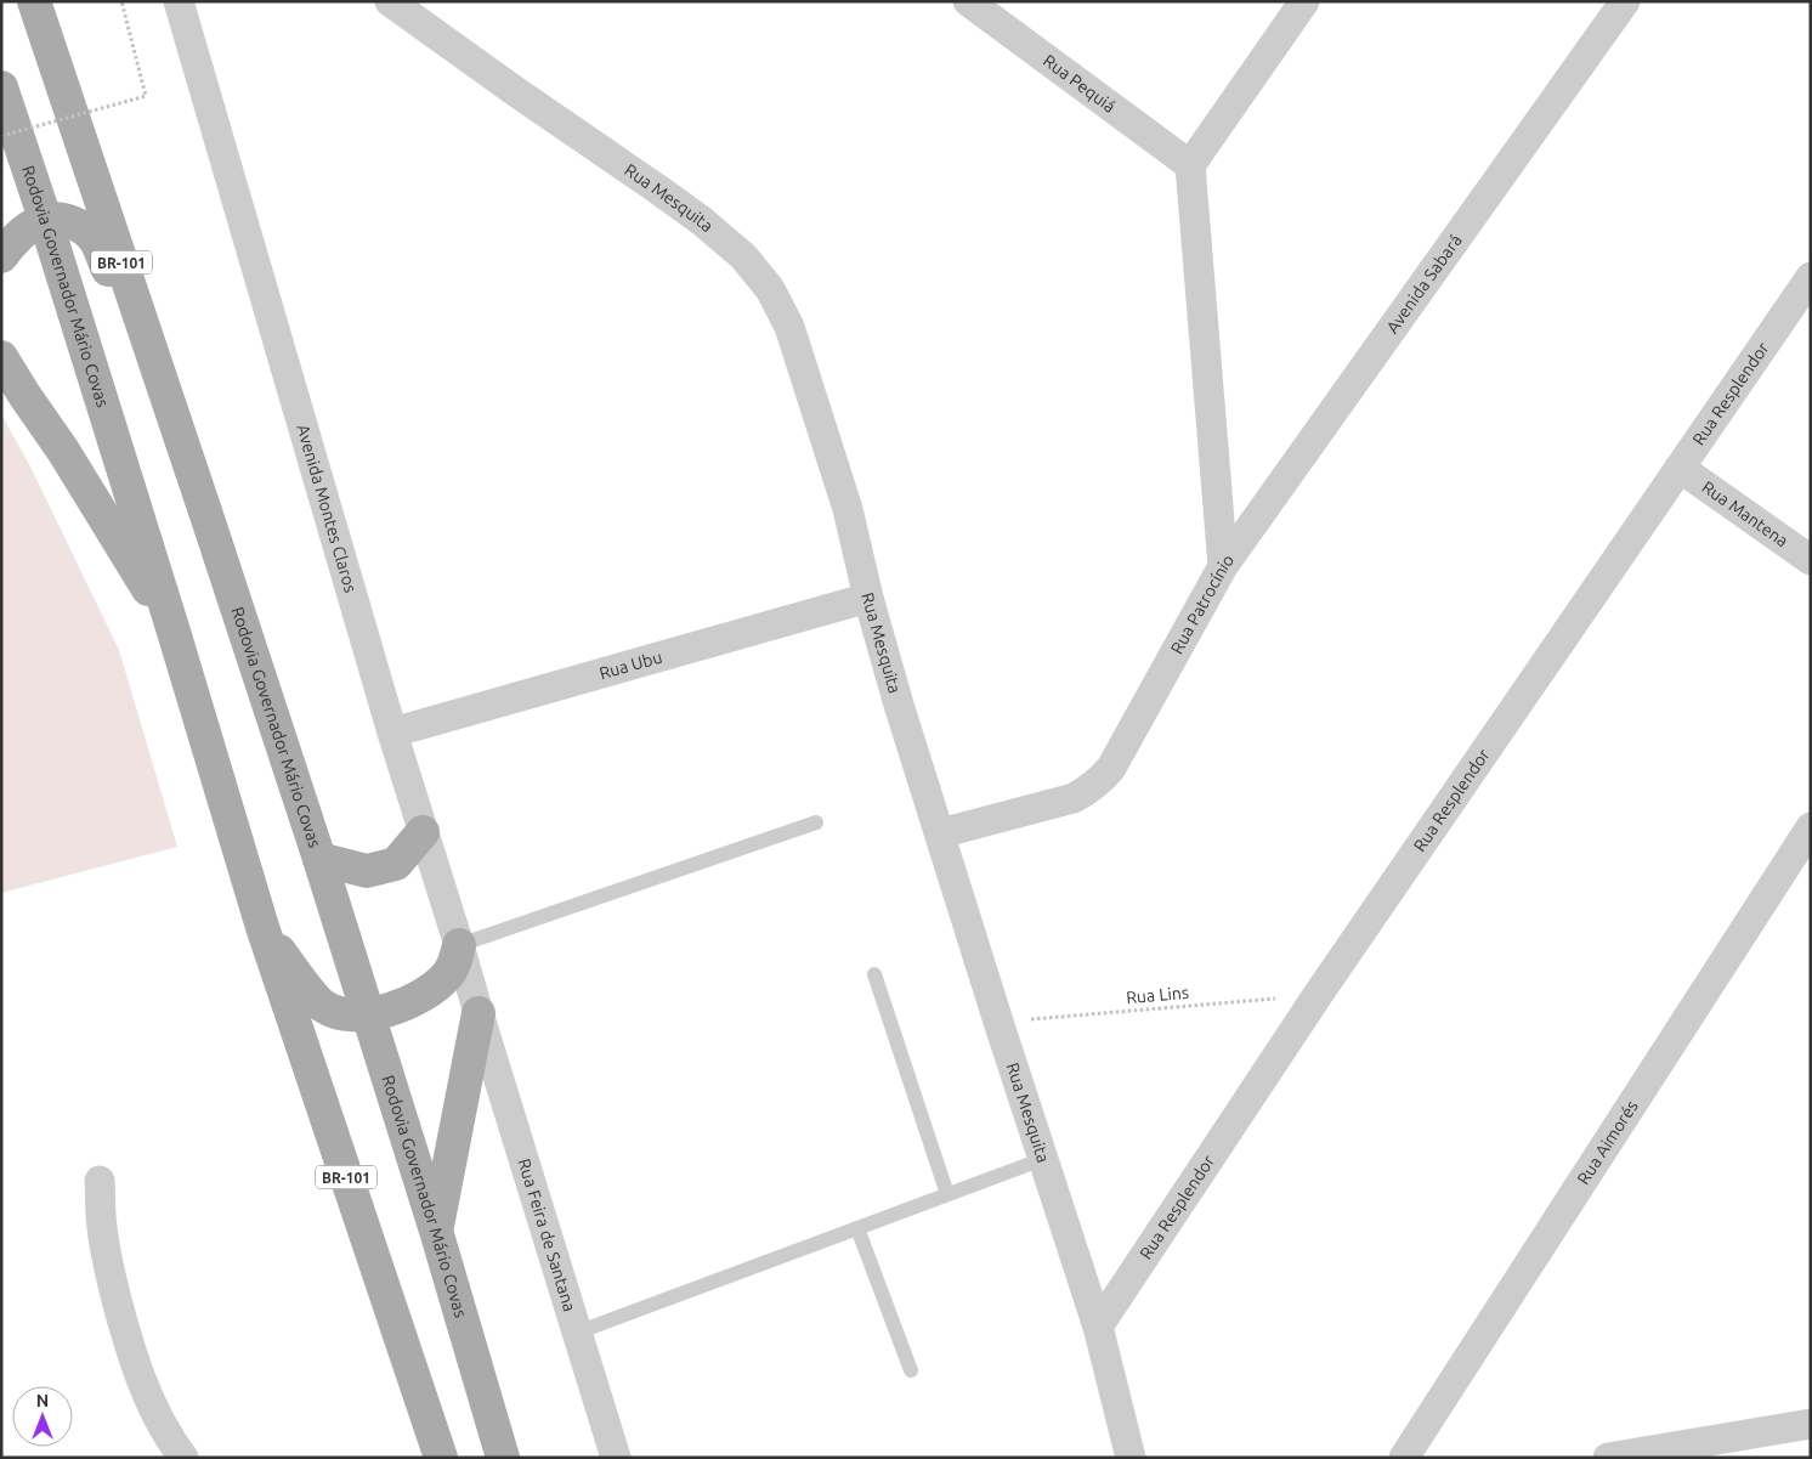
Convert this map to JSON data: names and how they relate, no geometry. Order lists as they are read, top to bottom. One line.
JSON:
{"streets":{"main road":["BR-101","Rodovia Governador Mário Covas"],"street":["Rua Pequiá","Rua Mesquita","Avenida Sabará","Rua Resplendor","Avenida Montes Claros","Rua Mantena","Rua Patrocínio","Rua Ubu","Rua Aimorés","Rua Feira de Santana"],"path":["Rua Lins"]},"crossings":[["Rua Pequiá","Rua Patrocínio"],["Rua Mesquita","Rua Resplendor"],["Rua Mesquita","Rua Patrocínio"],["Rua Mesquita","Rua Ubu"],["Rua Mesquita","Rua Lins"],["Avenida Sabará","Rua Patrocínio"],["Rua Resplendor","Rua Mantena"],["Rua Resplendor","Rua Lins"],["Avenida Montes Claros","Rua Ubu"],["Avenida Montes Claros","Rua Feira de Santana"]],"north":"top"}
